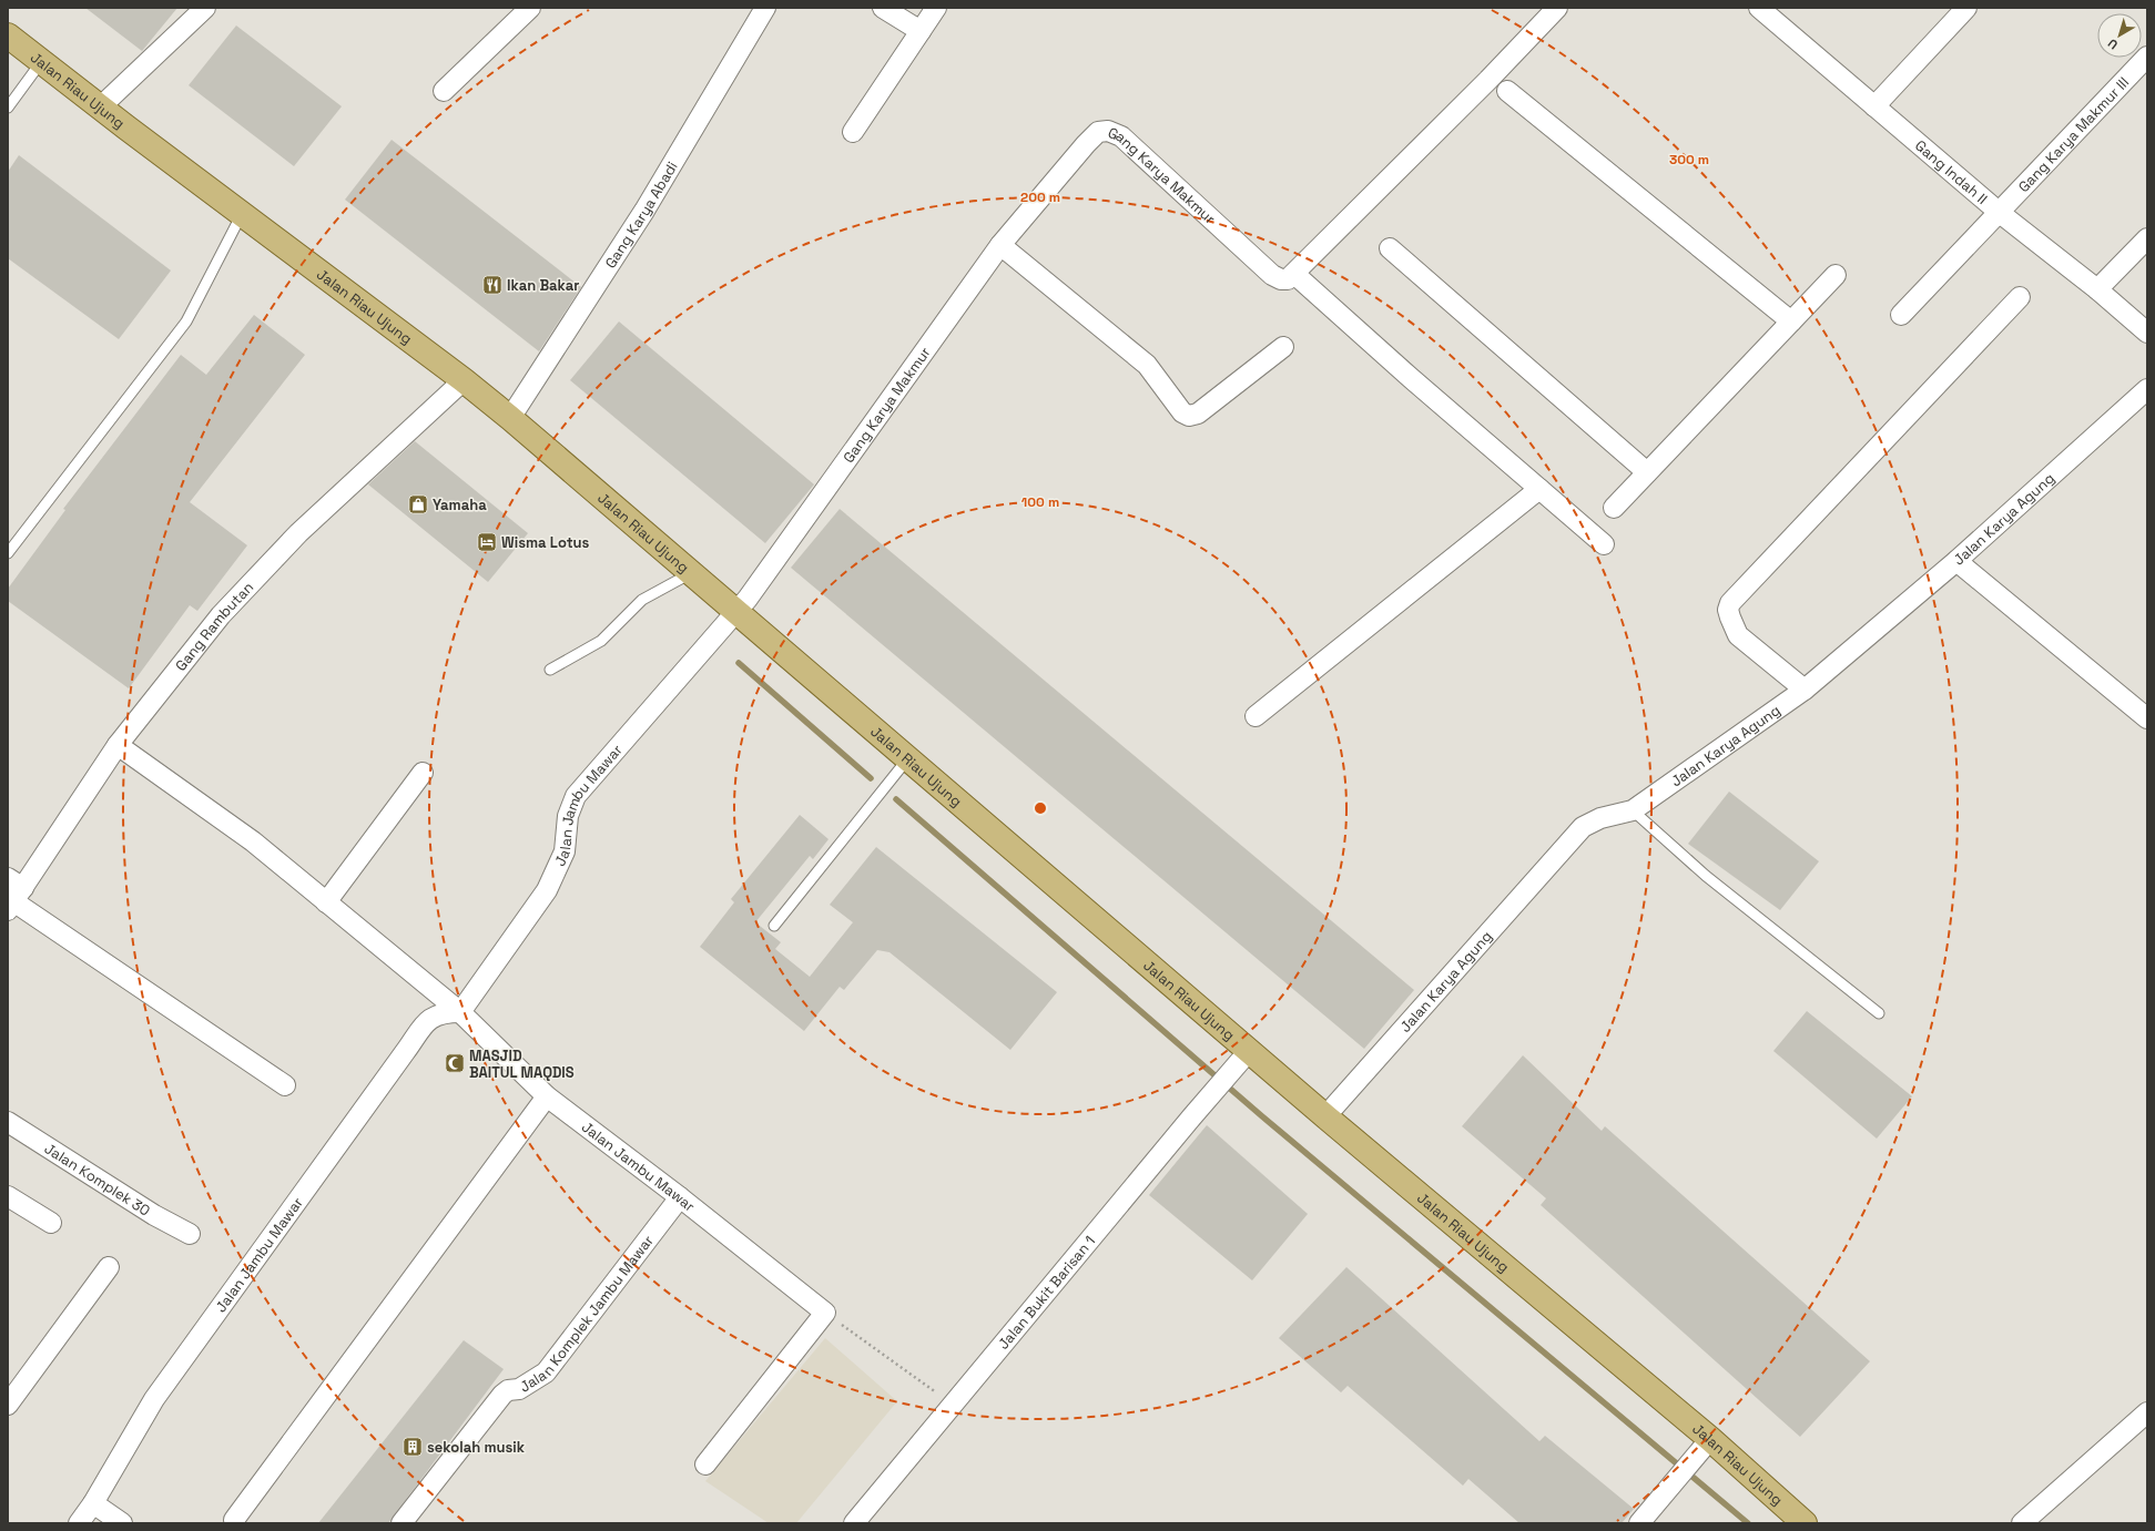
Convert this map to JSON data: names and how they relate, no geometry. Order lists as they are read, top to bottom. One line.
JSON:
{"streets":{"main road":["Jalan Riau Ujung"],"street":["Gang Karya Makmur III","Gang Indah II","Gang Karya Makmur","Gang Karya Abadi","Jalan Karya Agung","Gang Rambutan","Jalan Jambu Mawar","Jalan Komplek 30","Jalan Bukit Barisan 1","Jalan Komplek Jambu Mawar"]},"crossings":[["Jalan Riau Ujung","Gang Karya Makmur"],["Jalan Riau Ujung","Gang Karya Abadi"],["Jalan Riau Ujung","Jalan Karya Agung"],["Jalan Riau Ujung","Gang Rambutan"],["Jalan Riau Ujung","Jalan Jambu Mawar"],["Jalan Riau Ujung","Jalan Bukit Barisan 1"],["Gang Karya Makmur III","Gang Indah II"],["Gang Karya Makmur","Jalan Jambu Mawar"],["Jalan Jambu Mawar","Jalan Komplek Jambu Mawar"]],"places":{"restaurant":["Ikan Bakar"],"shop":["Yamaha"],"hotel":["Wisma Lotus"],"mosque":["MASJID BAITUL MAQDIS"],"building":["sekolah musik"]},"north":"bottom left","rings":["300 m","200 m","100 m"]}
